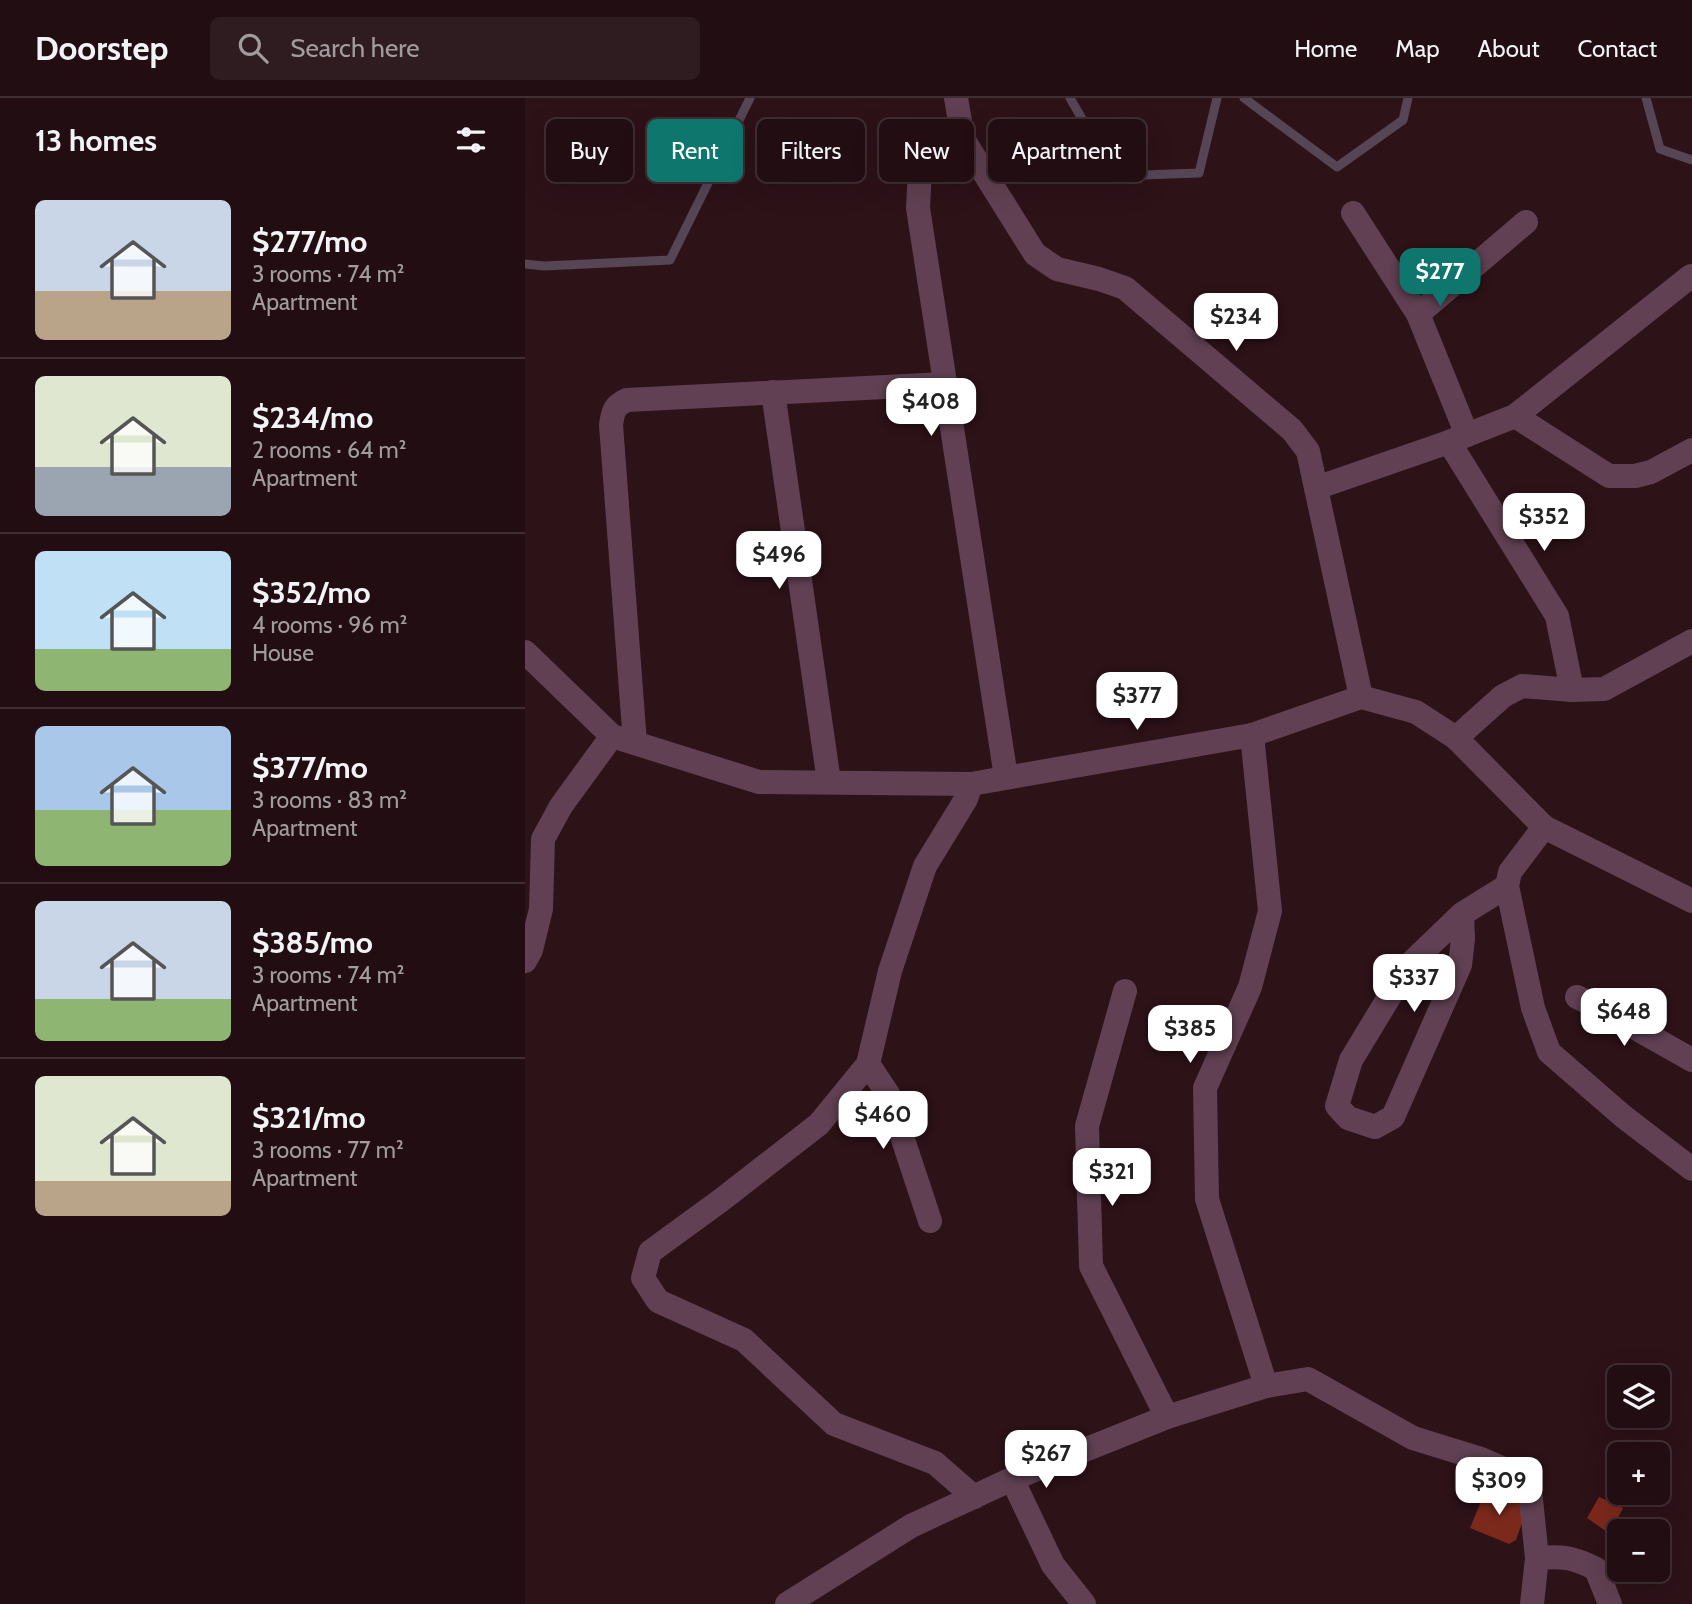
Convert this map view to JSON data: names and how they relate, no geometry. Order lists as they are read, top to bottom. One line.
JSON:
{"page":{"header":"Doorstep","search":"Search here","nav":["Home","Map","About","Contact"],"heading":"13 homes","chip":["Buy","Rent","Filters","New","Apartment"],"list":[{"name":"$277/mo","note":"3 rooms · 74 m² · Apartment"},{"name":"$234/mo","note":"2 rooms · 64 m² · Apartment"},{"name":"$352/mo","note":"4 rooms · 96 m² · House"},{"name":"$377/mo","note":"3 rooms · 83 m² · Apartment"},{"name":"$385/mo","note":"3 rooms · 74 m² · Apartment"},{"name":"$321/mo","note":"3 rooms · 77 m² · Apartment"}],"price":["$277","$234","$408","$352","$496","$377","$337","$648","$385","$460","$321","$267","$309"],"map_buttons":["+","−"]}}
